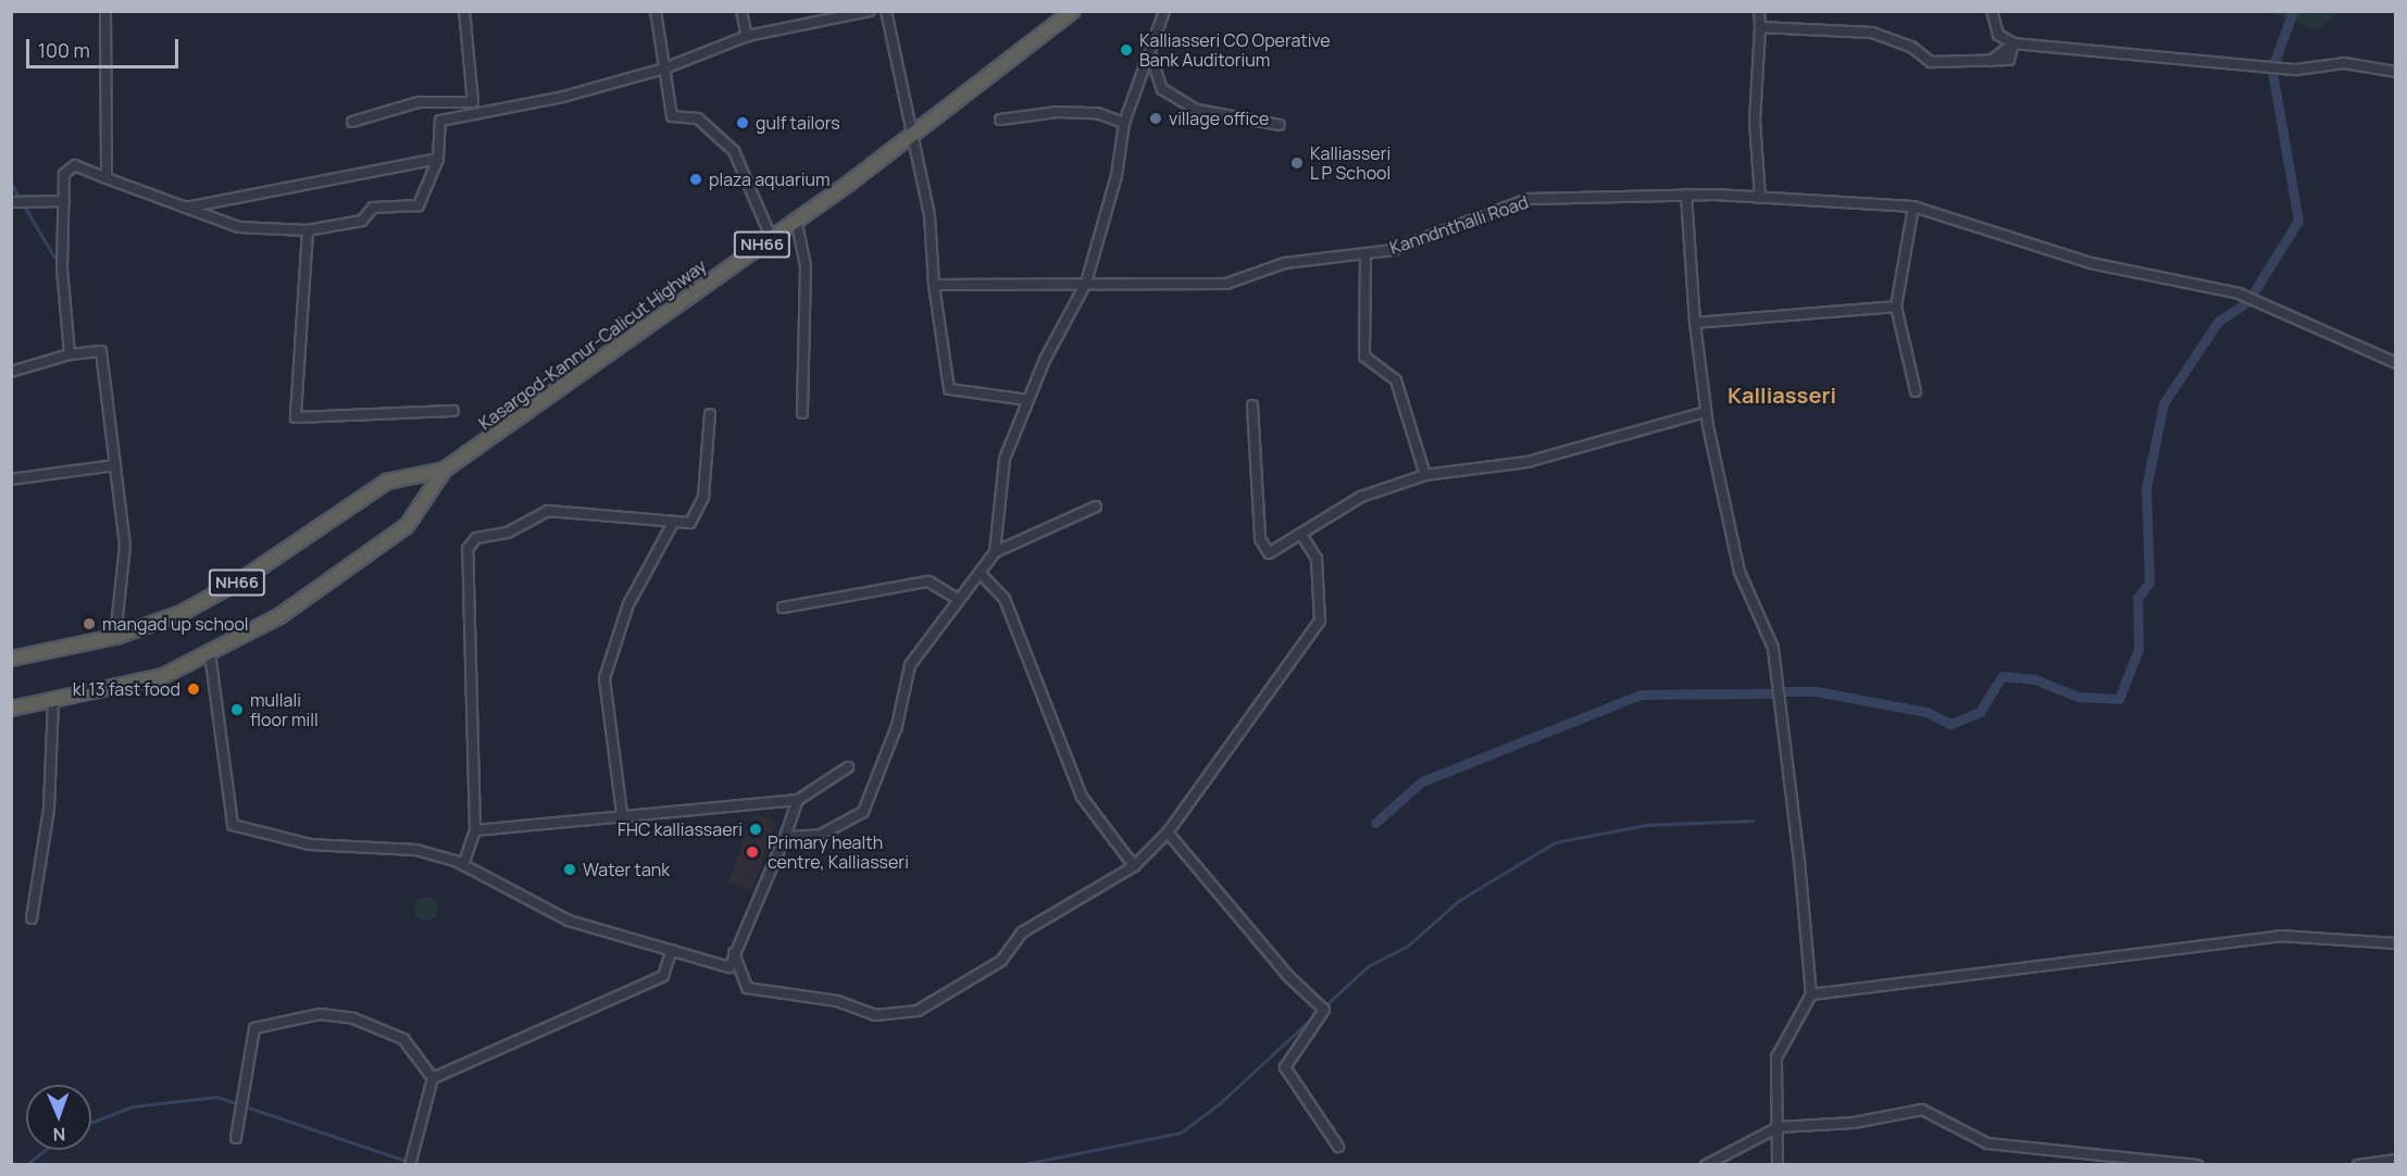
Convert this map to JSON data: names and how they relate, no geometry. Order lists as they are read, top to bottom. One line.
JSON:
{"streets":{"highway":["NH66","Kasargod-Kannur-Calicut Highway"],"street":["Kanndnthalli Road"]},"districts":["Kalliasseri"],"places":["Kalliasseri CO Operative Bank Auditorium","village office","gulf tailors","Kalliasseri L P School","plaza aquarium","mangad up school","kl 13 fast food","mullali floor mill","FHC kalliassaeri","Primary health centre, Kalliasseri","Water tank"],"scale_bar":"100 m","north":"bottom"}
